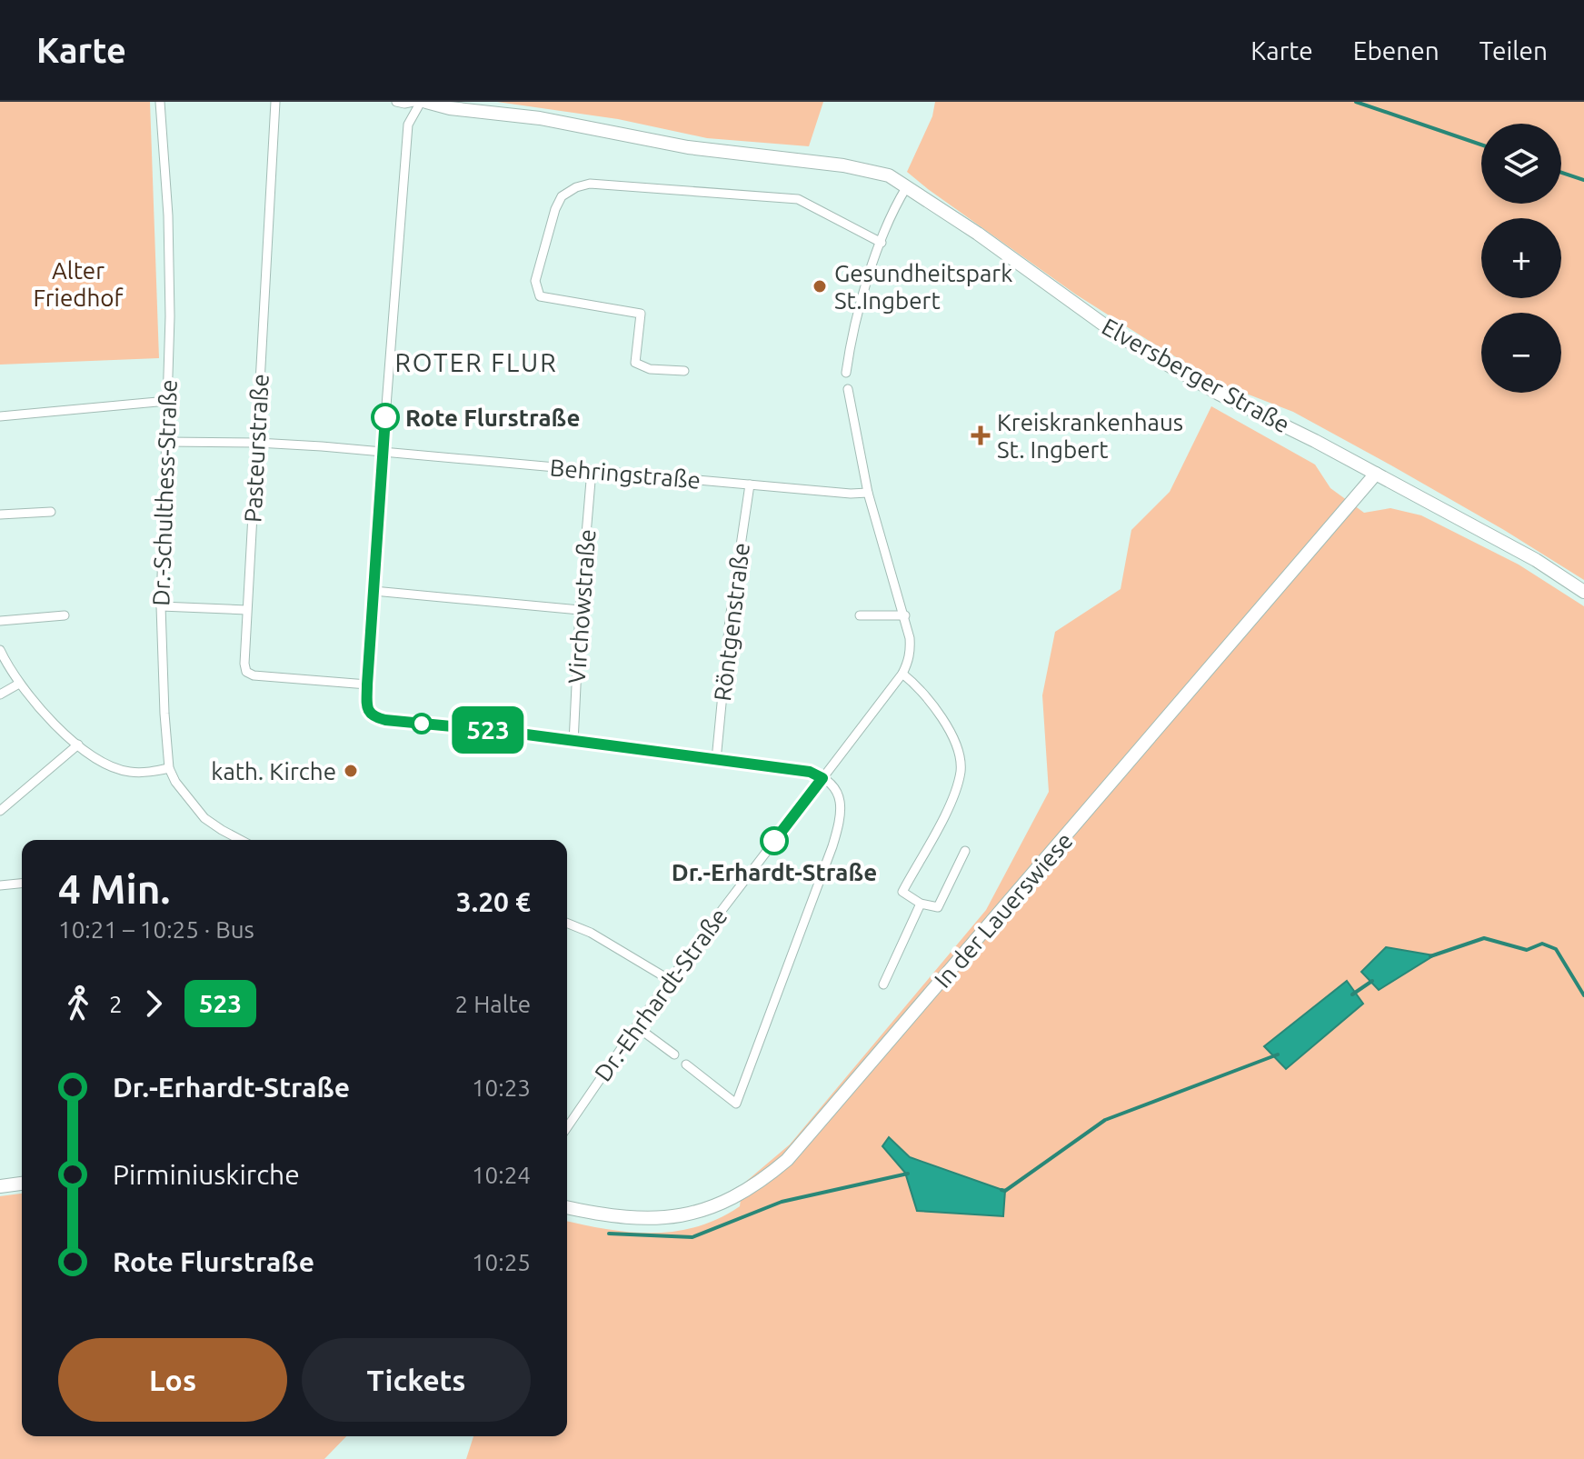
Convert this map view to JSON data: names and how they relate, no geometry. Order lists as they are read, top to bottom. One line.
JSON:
{"streets":{"main road":["Elversberger Straße","In der Lauerswiese"],"street":["Pasteurstraße","Behringstraße","Dr.-Schulthess-Straße","Virchowstraße","Röntgenstraße","Dr.-Ehrhardt-Straße"]},"crossings":[["Elversberger Straße","In der Lauerswiese"],["Pasteurstraße","Behringstraße"],["Behringstraße","Dr.-Schulthess-Straße"],["Behringstraße","Virchowstraße"],["Behringstraße","Röntgenstraße"],["Behringstraße","Dr.-Ehrhardt-Straße"]],"districts":["ROTER FLUR"],"parks":["Alter Friedhof"],"places":{"other":["Gesundheitspark St.Ingbert","Rote Flurstraße","kath. Kirche","Dr.-Erhardt-Straße"],"health":["Kreiskrankenhaus St. Ingbert"]},"lines":["bus line 523"],"page":{"header":"Karte","nav":["Karte","Ebenen","Teilen"],"on_map":"523","map_buttons":["+","−"],"heading":["4 Min.","10:21 – 10:25 · Bus","3.20 €"],"legs":["2","523","2 Halte"],"list":[{"name":"Dr.-Erhardt-Straße","value":"10:23"},{"name":"Pirminiuskirche","value":"10:24"},{"name":"Rote Flurstraße","value":"10:25"}],"buttons":["Los","Tickets"]}}
